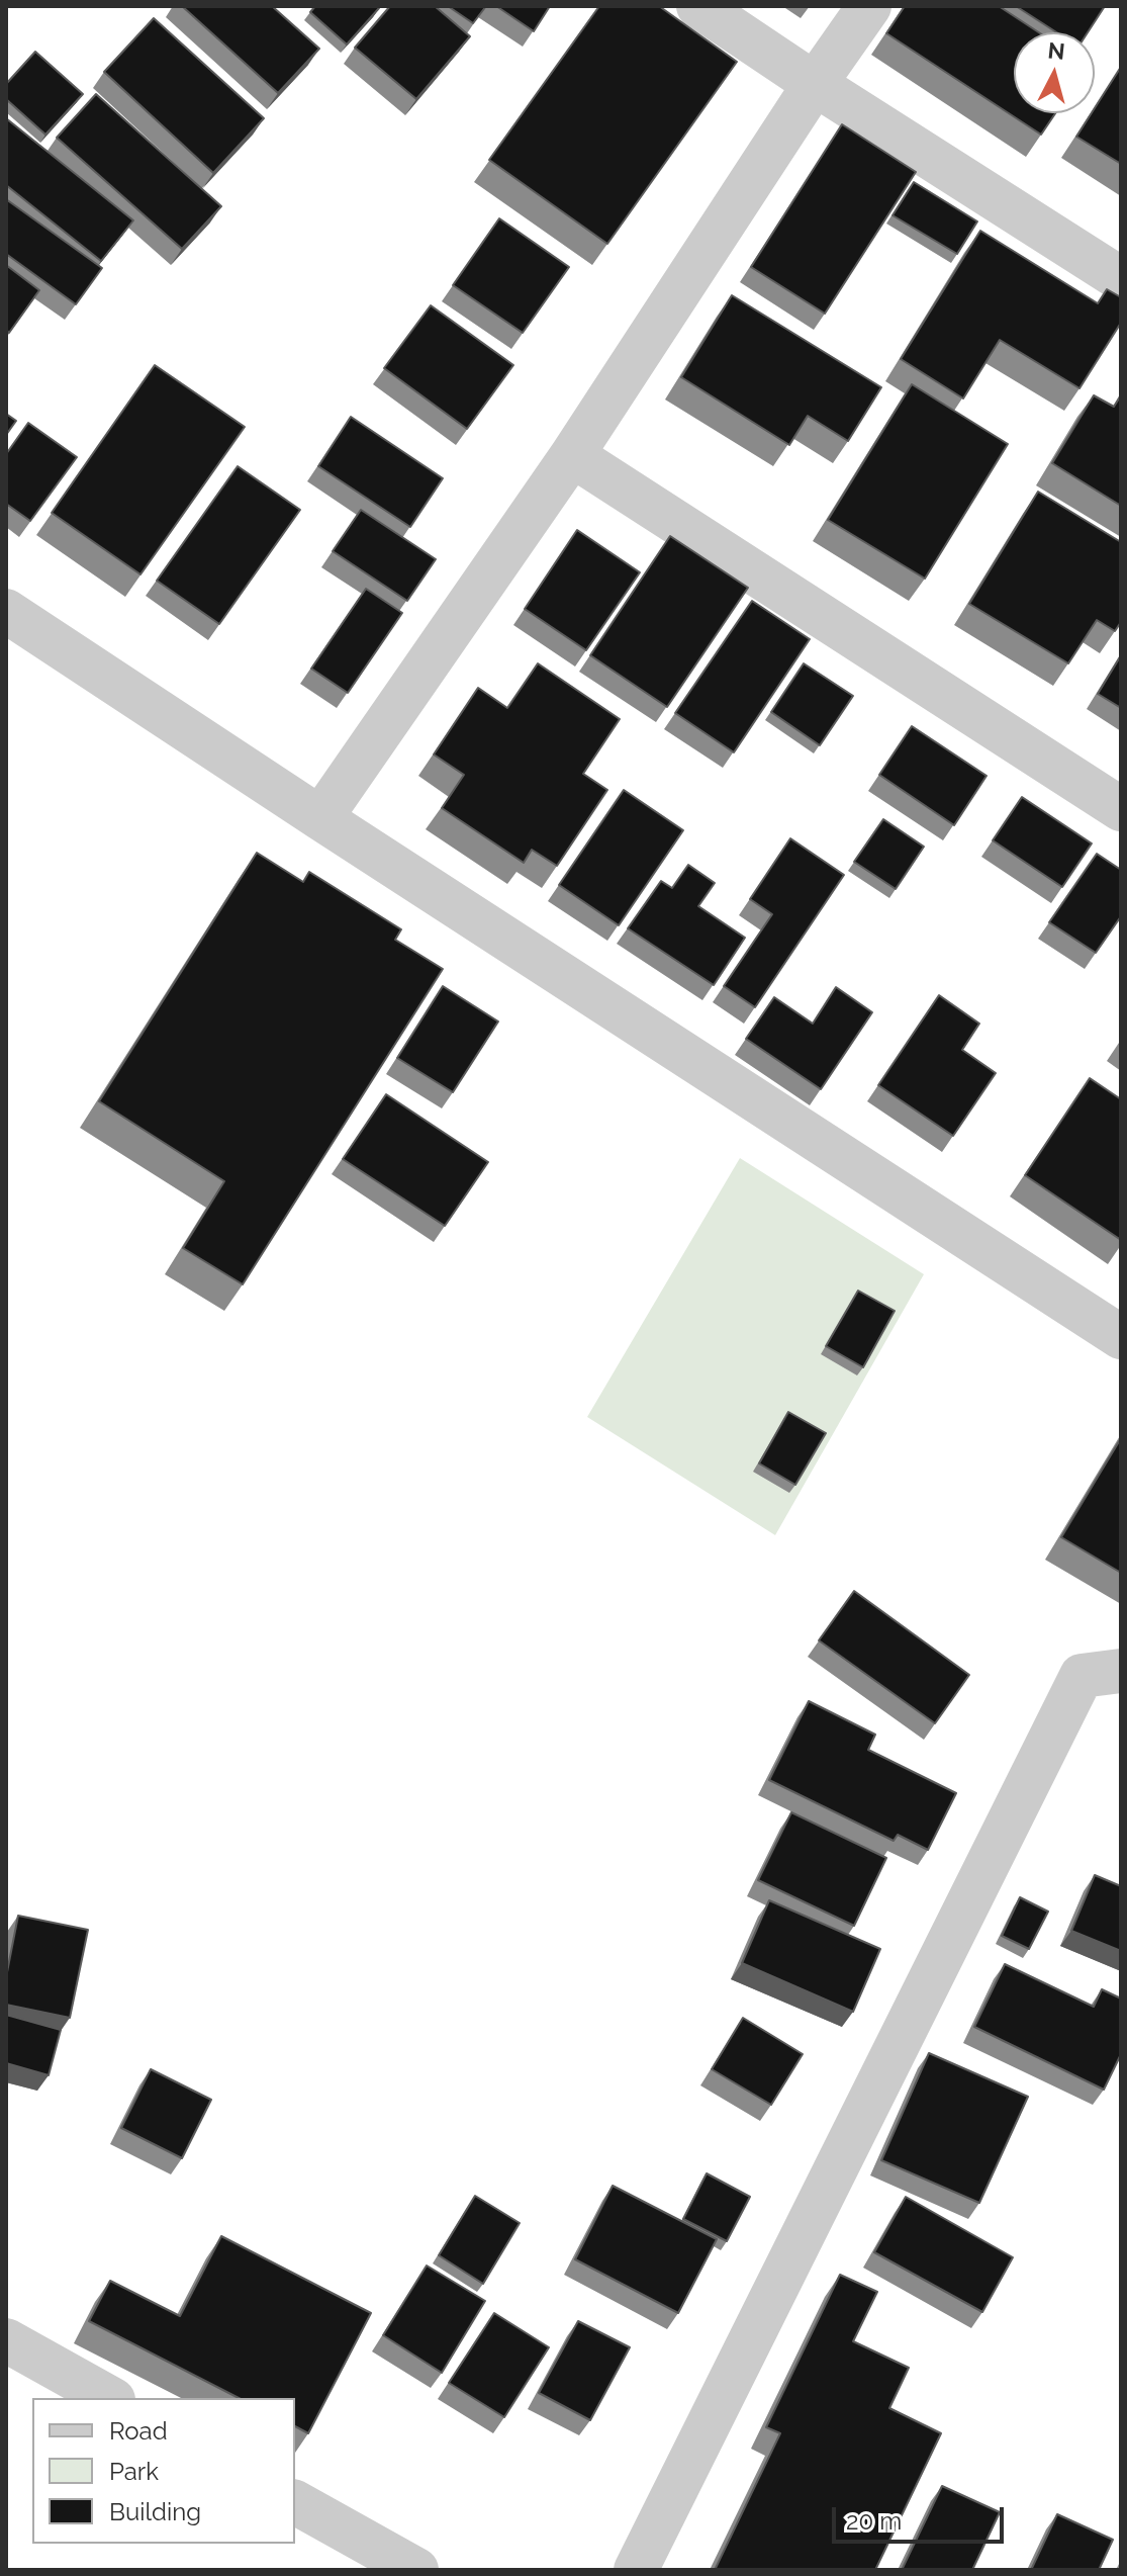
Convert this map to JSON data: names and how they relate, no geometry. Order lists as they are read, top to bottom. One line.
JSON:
{"legend":["Road","Park","Building"],"scale_bar":"20 m","north":"top"}
